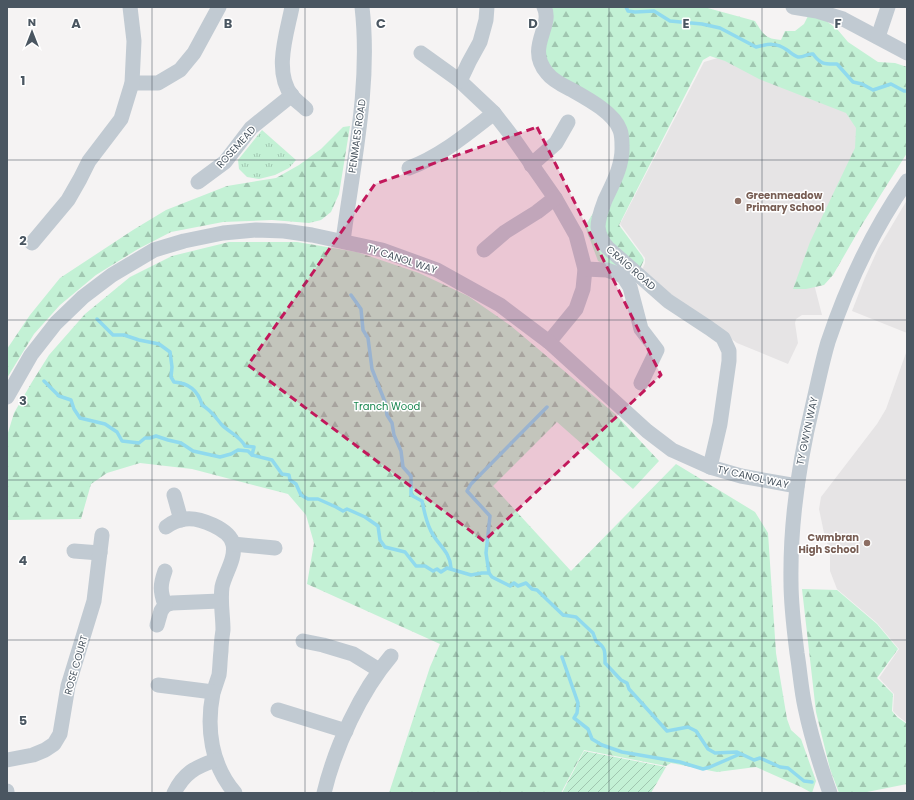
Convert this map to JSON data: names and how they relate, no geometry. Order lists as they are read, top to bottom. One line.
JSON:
{"streets":{"street":["PENMAES ROAD","ROSEMEAD","TY CANOL WAY","CRAIG ROAD","TY GWYN WAY","ROSE COURT"]},"crossings":[["PENMAES ROAD","TY CANOL WAY"],["TY CANOL WAY","CRAIG ROAD"],["TY CANOL WAY","TY GWYN WAY"]],"parks":["Tranch Wood"],"places":["Greenmeadow Primary School","Cwmbran High School"],"north":"top","grid":{"columns":["A","B","C","D","E","F"],"rows":["1","2","3","4","5"]}}
